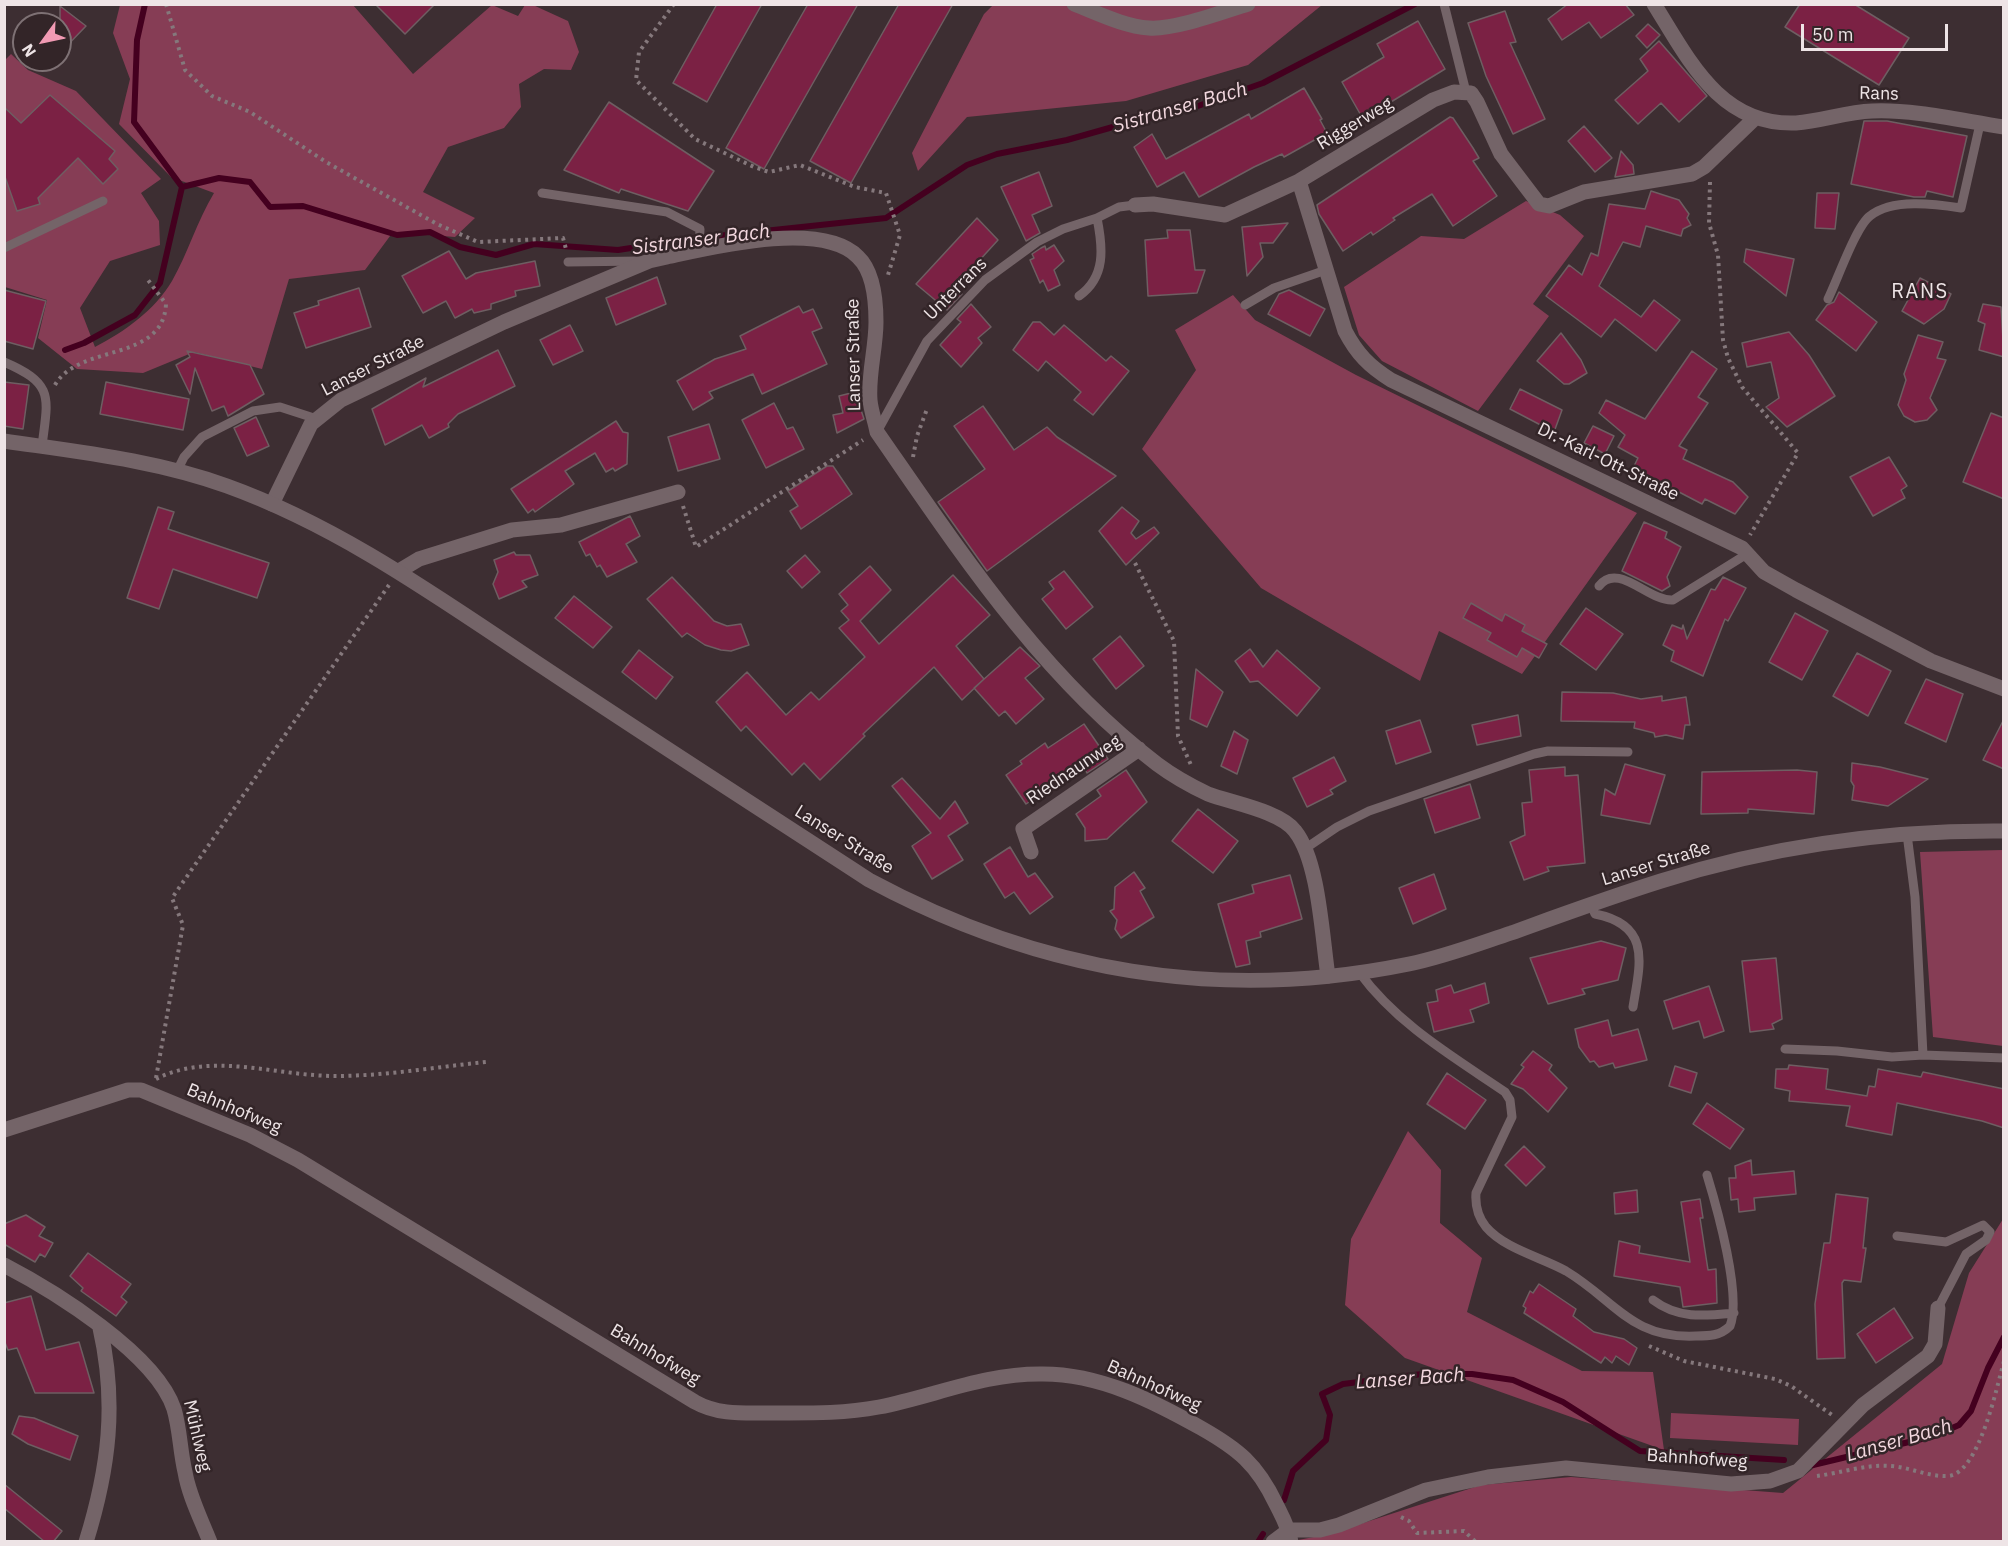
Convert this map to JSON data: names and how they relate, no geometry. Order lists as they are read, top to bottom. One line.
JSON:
{"streets":{"street":["Rans","Riggerweg","Lanser Straße","Dr.-Karl-Ott-Straße","Riednaunweg","Bahnhofweg","Mühlweg"],"lane":["Unterrans"]},"crossings":[["Riggerweg","Unterrans"],["Riggerweg","Dr.-Karl-Ott-Straße"],["Unterrans","Lanser Straße"],["Lanser Straße","Riednaunweg"]],"districts":["RANS"],"water":["Sistranser Bach","Lanser Bach"],"scale_bar":"50 m","north":"bottom left"}
